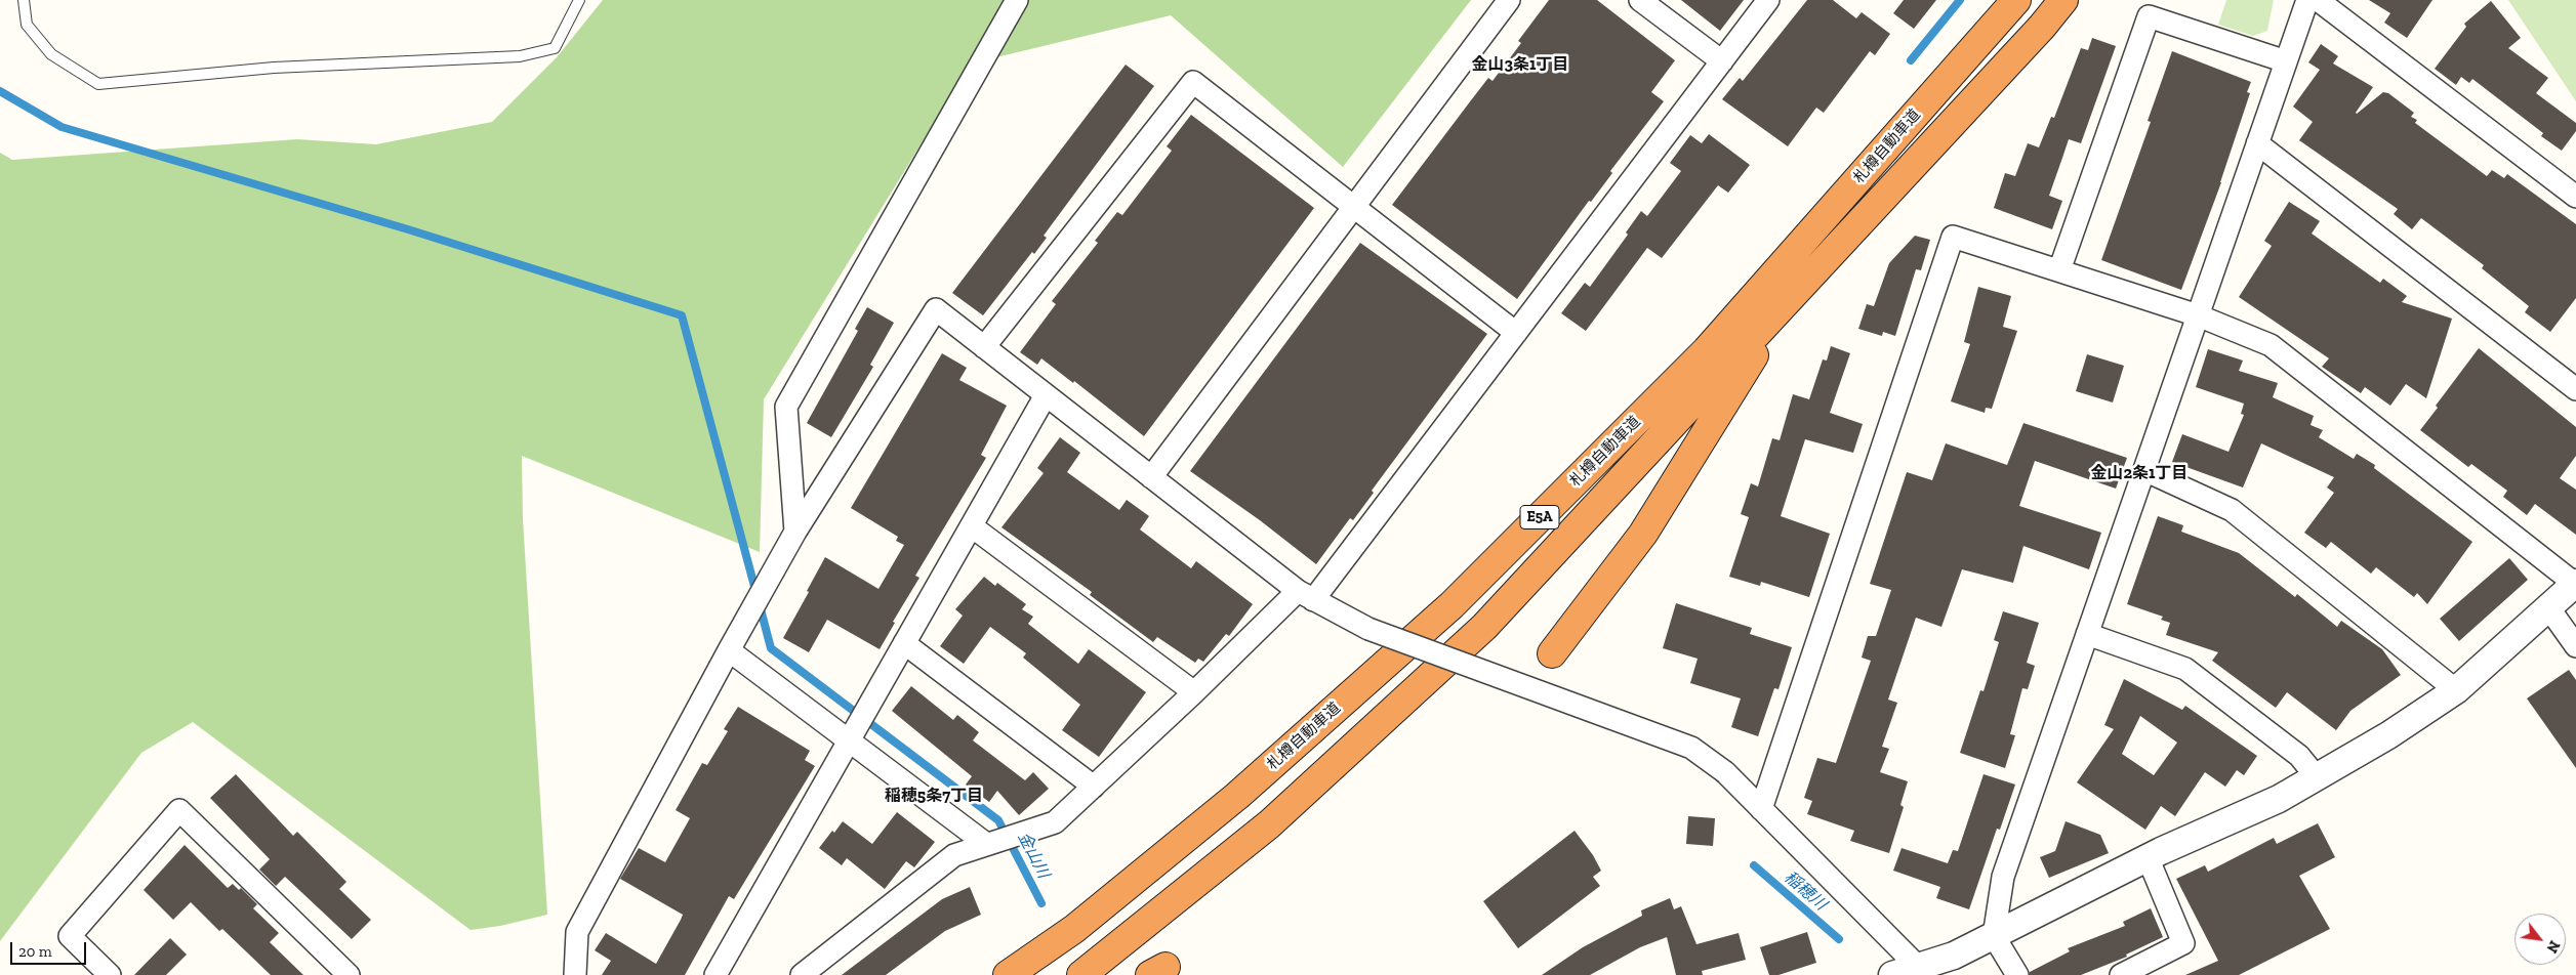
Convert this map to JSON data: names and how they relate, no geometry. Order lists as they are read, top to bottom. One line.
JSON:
{"streets":{"highway":["札樽自動車道","E5A"]},"districts":["金山3条1丁目","金山2条1丁目","稲穂5条7丁目"],"water":["金山川","稲穂川"],"scale_bar":"20 m","north":"bottom right"}
